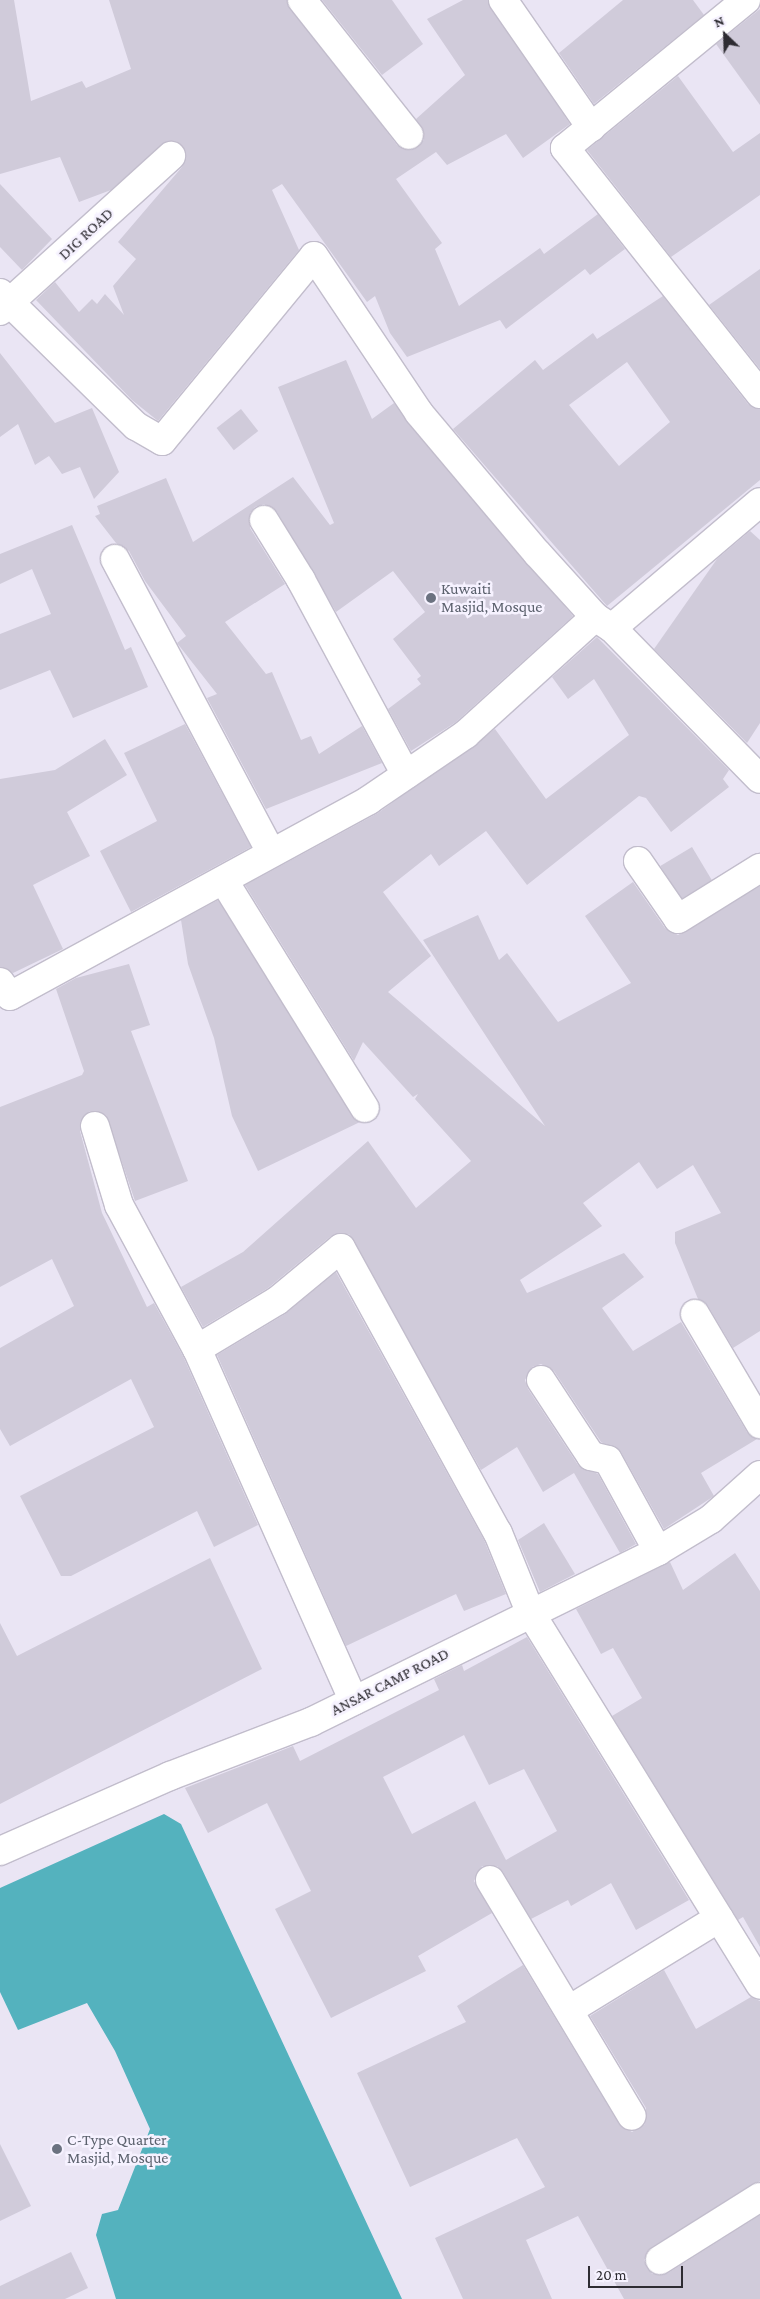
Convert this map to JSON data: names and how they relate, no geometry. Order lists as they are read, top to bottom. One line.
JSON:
{"streets":{"street":["DIG ROAD","ANSAR CAMP ROAD"]},"places":["Kuwaiti Masjid, Mosque","C-Type Quarter Masjid, Mosque"],"scale_bar":"20 m","north":"top left"}
